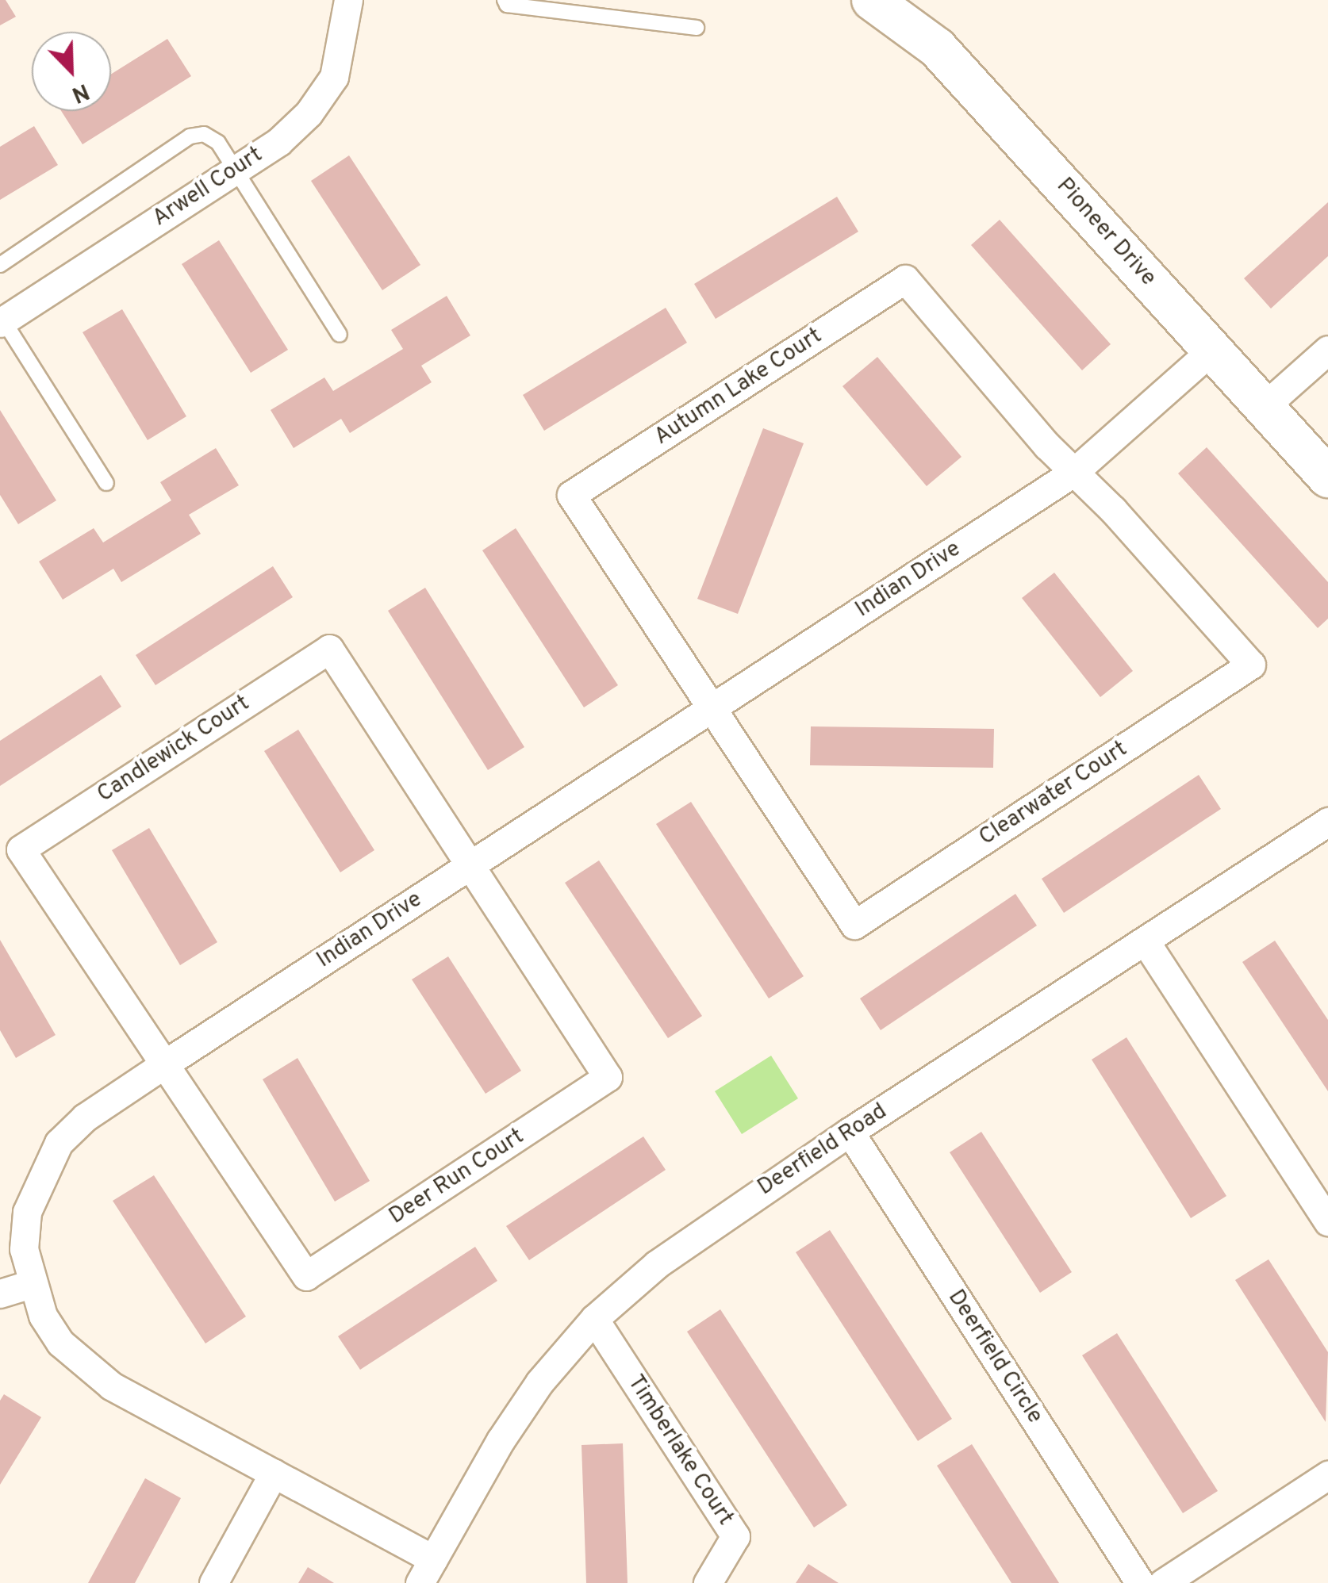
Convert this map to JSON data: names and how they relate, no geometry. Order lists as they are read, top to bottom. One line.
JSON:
{"streets":{"street":["Arwell Court","Pioneer Drive","Autumn Lake Court","Indian Drive","Candlewick Court","Clearwater Court","Deerfield Road","Deer Run Court","Deerfield Circle","Timberlake Court"]},"crossings":[["Pioneer Drive","Indian Drive"],["Autumn Lake Court","Indian Drive"],["Autumn Lake Court","Clearwater Court"],["Indian Drive","Candlewick Court"],["Indian Drive","Clearwater Court"],["Indian Drive","Deerfield Road"],["Indian Drive","Deer Run Court"],["Candlewick Court","Deer Run Court"],["Deerfield Road","Deerfield Circle"],["Deerfield Road","Timberlake Court"]],"north":"bottom right"}
